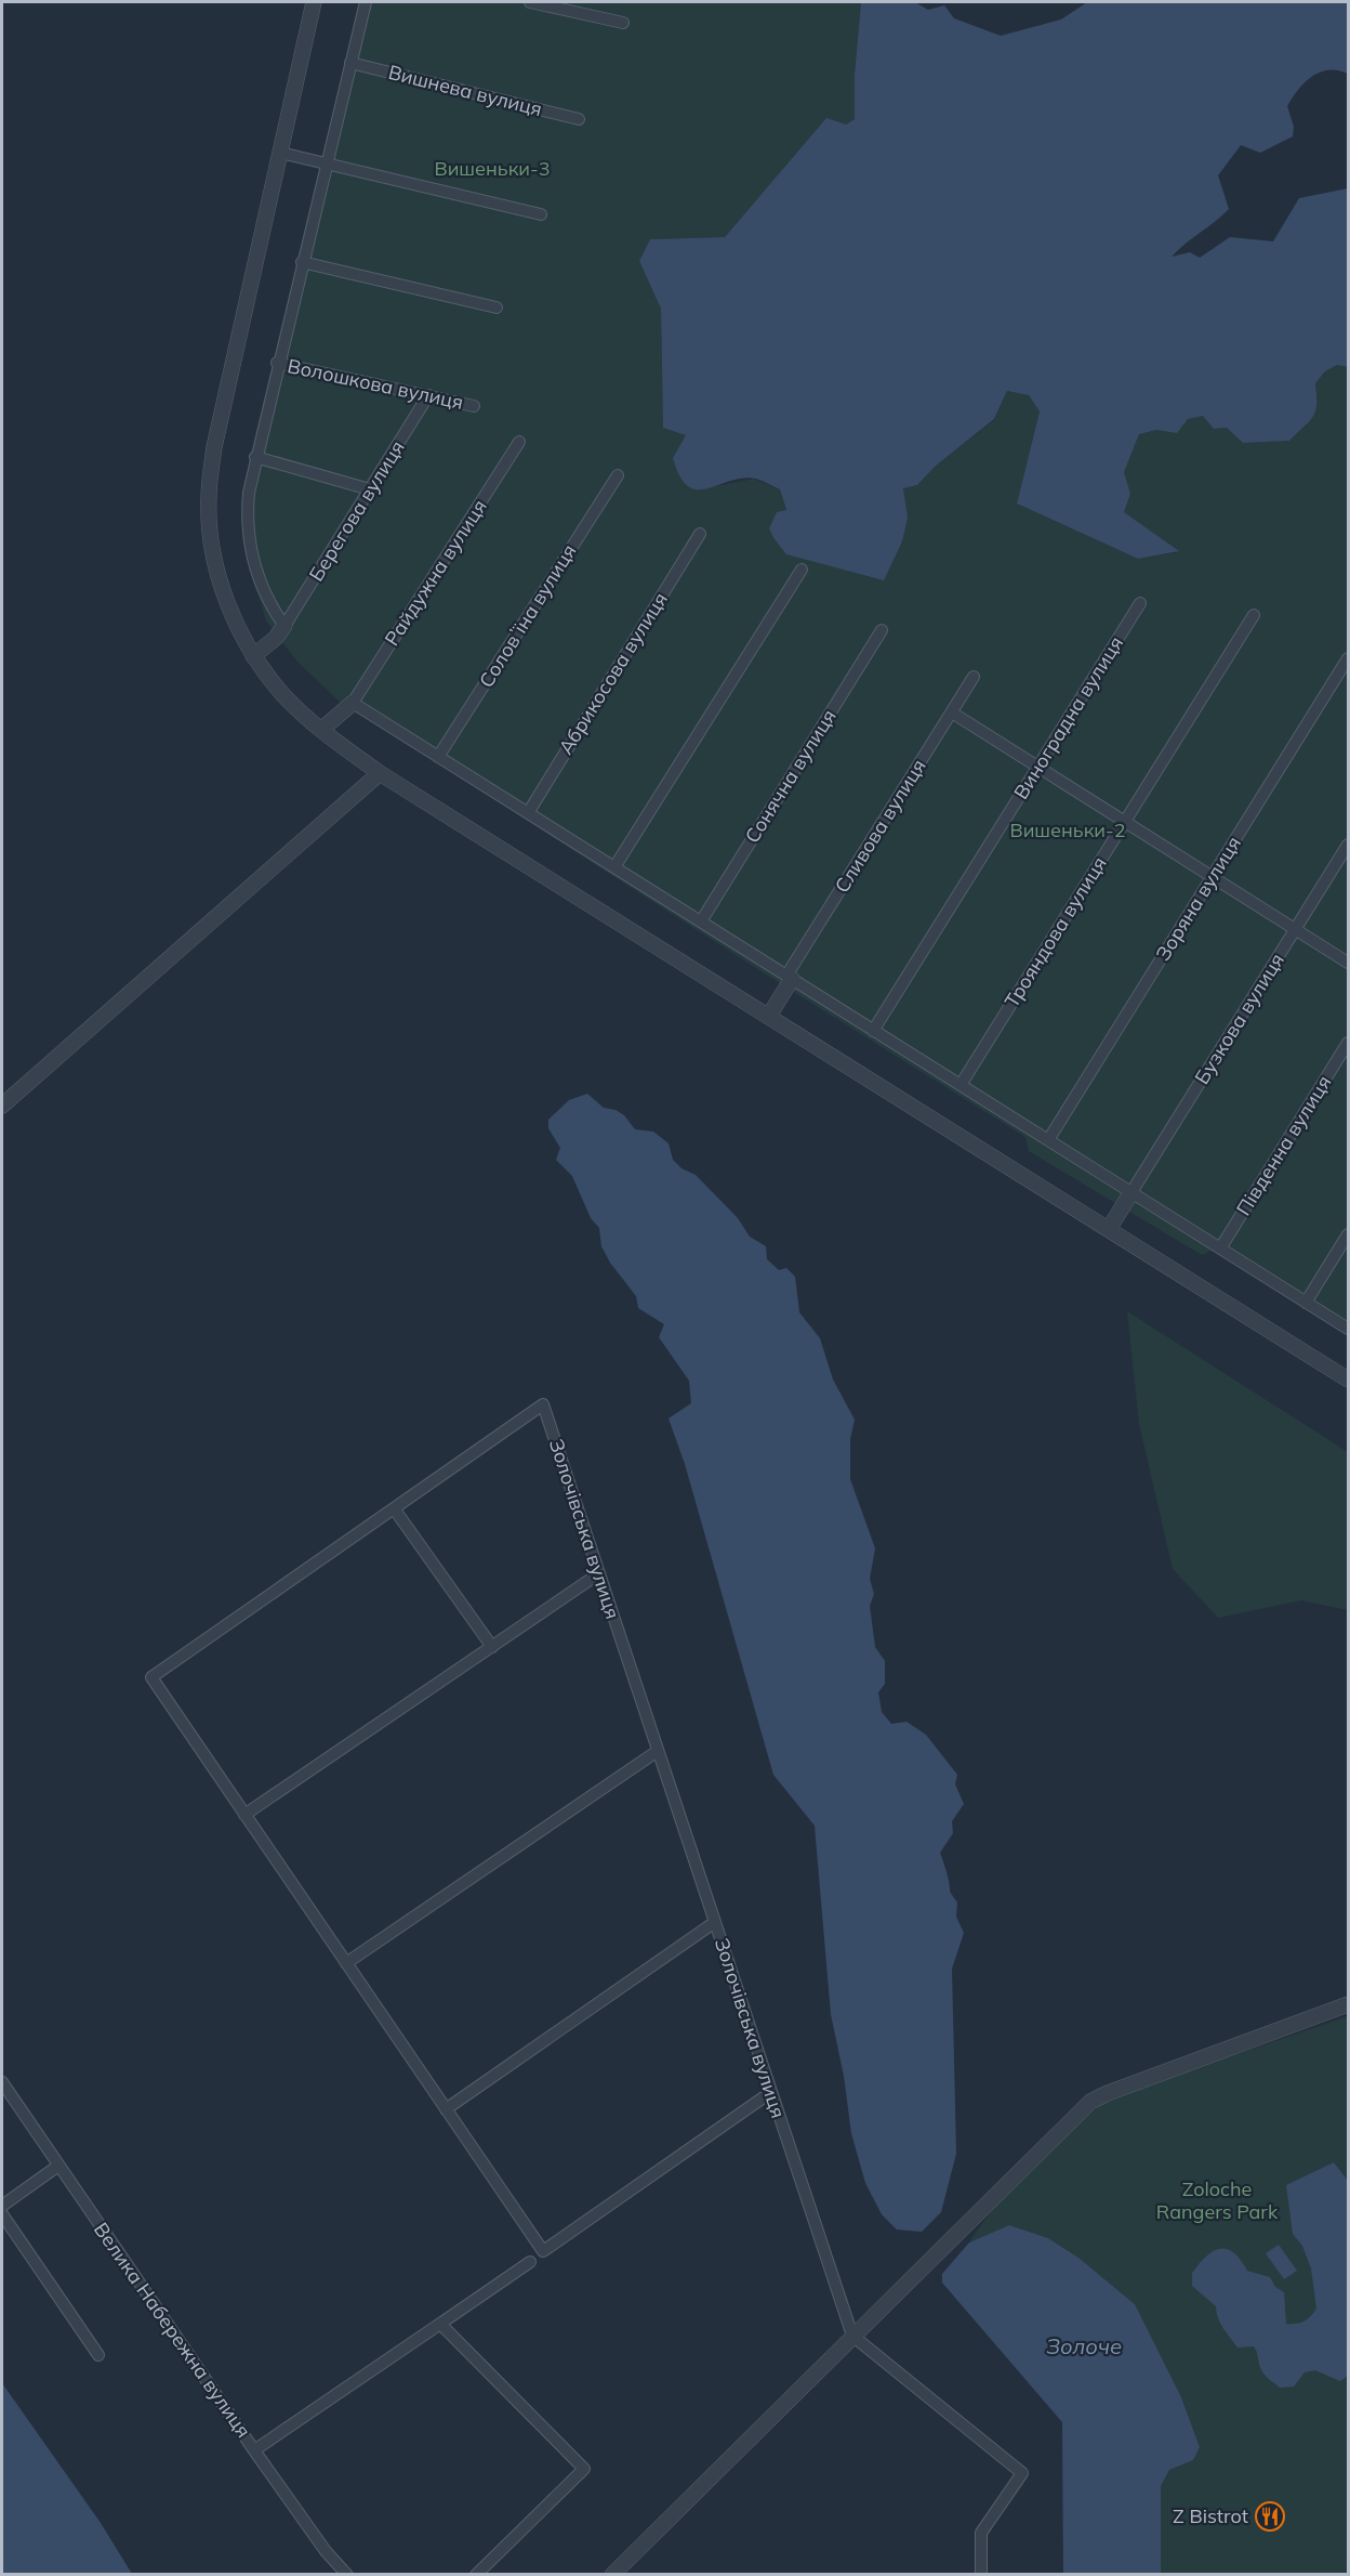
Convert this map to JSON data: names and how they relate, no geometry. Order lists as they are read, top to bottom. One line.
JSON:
{"streets":{"street":["Вишнева вулиця","Волошкова вулиця","Берегова вулиця","Райдужна вулиця","Соловʼїна вулиця","Абрикосова вулиця","Виноградна вулиця","Сонячна вулиця","Сливова вулиця","Зоряна вулиця","Трояндова вулиця","Бузкова вулиця","Південна вулиця","Золочівська вулиця","Велика Набережна вулиця"]},"crossings":[["Волошкова вулиця","Берегова вулиця"]],"water":["Золоче"],"parks":["Вишеньки-3","Вишеньки-2","Zoloche Rangers Park"],"places":{"restaurant":["Z Bistrot"]}}
